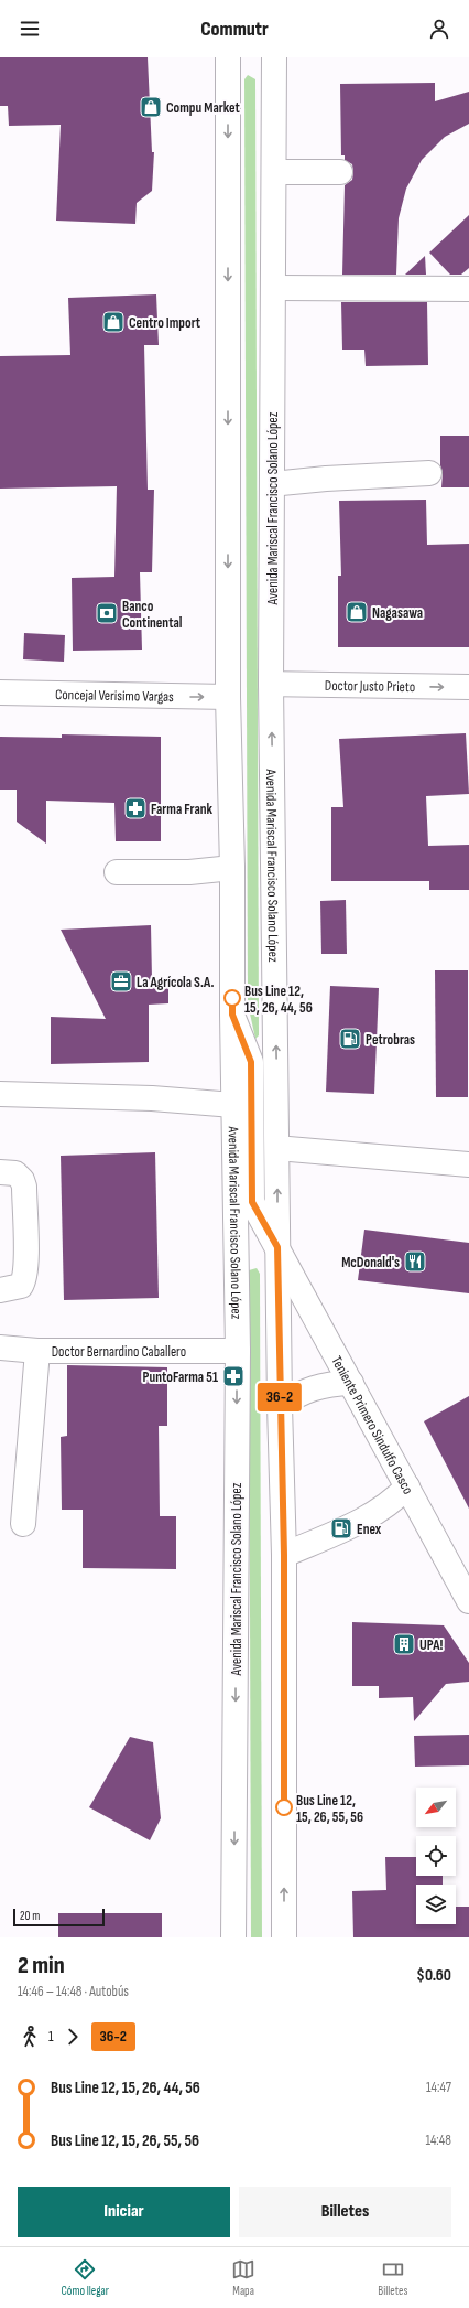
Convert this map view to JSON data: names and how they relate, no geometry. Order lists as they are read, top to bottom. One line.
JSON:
{"streets":{"main road":["Avenida Mariscal Francisco Solano López","Doctor Justo Prieto","Concejal Verisimo Vargas","Doctor Bernardino Caballero","Teniente Primero Sindulfo Casco"]},"crossings":[["Avenida Mariscal Francisco Solano López","Doctor Justo Prieto"],["Avenida Mariscal Francisco Solano López","Concejal Verisimo Vargas"],["Avenida Mariscal Francisco Solano López","Doctor Bernardino Caballero"],["Avenida Mariscal Francisco Solano López","Teniente Primero Sindulfo Casco"]],"places":{"shop":["Compu Market","Centro Import","Nagasawa"],"bank":["Banco Continental"],"pharmacy":["Farma Frank","PuntoFarma 51"],"office":["La Agrícola S.A."],"other":["Bus Line 12, 15, 26, 44, 56","Bus Line 12, 15, 26, 55, 56"],"fuel station":["Petrobras","Enex"],"restaurant":["McDonald's"],"building":["UPA!"]},"lines":["bus line 36-2"],"scale_bar":"20 m","north":"bottom left","page":{"header":"Commutr","on_map":"36-2","scale":"20 m","heading":["2 min","14:46 – 14:48 · Autobús","$0.60"],"legs":["1","36-2"],"list":[{"name":"Bus Line 12, 15, 26, 44, 56","value":"14:47"},{"name":"Bus Line 12, 15, 26, 55, 56","value":"14:48"}],"buttons":["Iniciar","Billetes"],"tabs":["Cómo llegar","Mapa","Billetes"]}}
